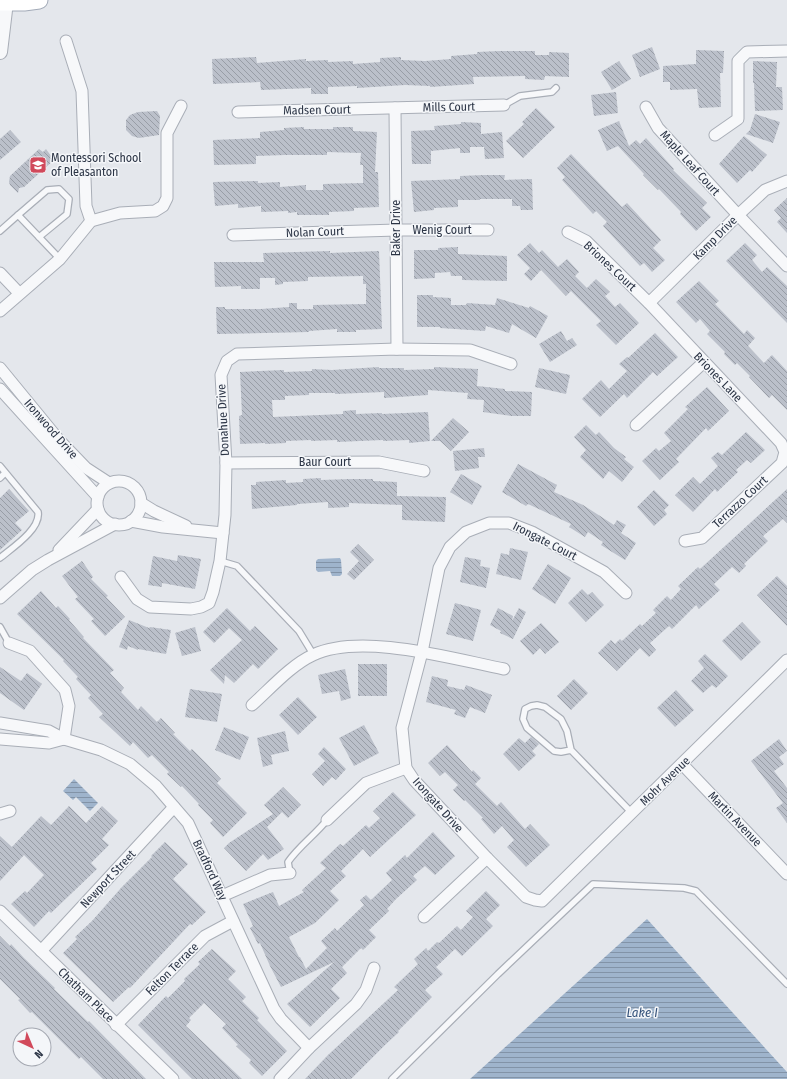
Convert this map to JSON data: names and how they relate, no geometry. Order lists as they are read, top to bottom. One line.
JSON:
{"streets":{"street":["Mills Court","Madsen Court","Maple Leaf Court","Baker Drive","Wenig Court","Nolan Court","Kamp Drive","Briones Court","Briones Lane","Donahue Drive","Ironwood Drive","Baur Court","Terrazzo Court","Irongate Court","Mohr Avenue","Irongate Drive","Martin Avenue","Bradford Way","Newport Street","Felton Terrace","Chatham Place"]},"crossings":[["Mills Court","Madsen Court"],["Mills Court","Baker Drive"],["Madsen Court","Baker Drive"],["Maple Leaf Court","Kamp Drive"],["Baker Drive","Wenig Court"],["Baker Drive","Nolan Court"],["Baker Drive","Donahue Drive"],["Wenig Court","Nolan Court"],["Kamp Drive","Briones Court"],["Kamp Drive","Briones Lane"],["Briones Court","Briones Lane"],["Briones Lane","Terrazzo Court"],["Donahue Drive","Baur Court"],["Irongate Court","Irongate Drive"],["Mohr Avenue","Irongate Drive"],["Mohr Avenue","Martin Avenue"],["Bradford Way","Newport Street"],["Bradford Way","Felton Terrace"],["Newport Street","Chatham Place"],["Felton Terrace","Chatham Place"]],"water":["Lake I"],"places":{"school or university":["Montessori School of Pleasanton"]},"north":"bottom right"}
